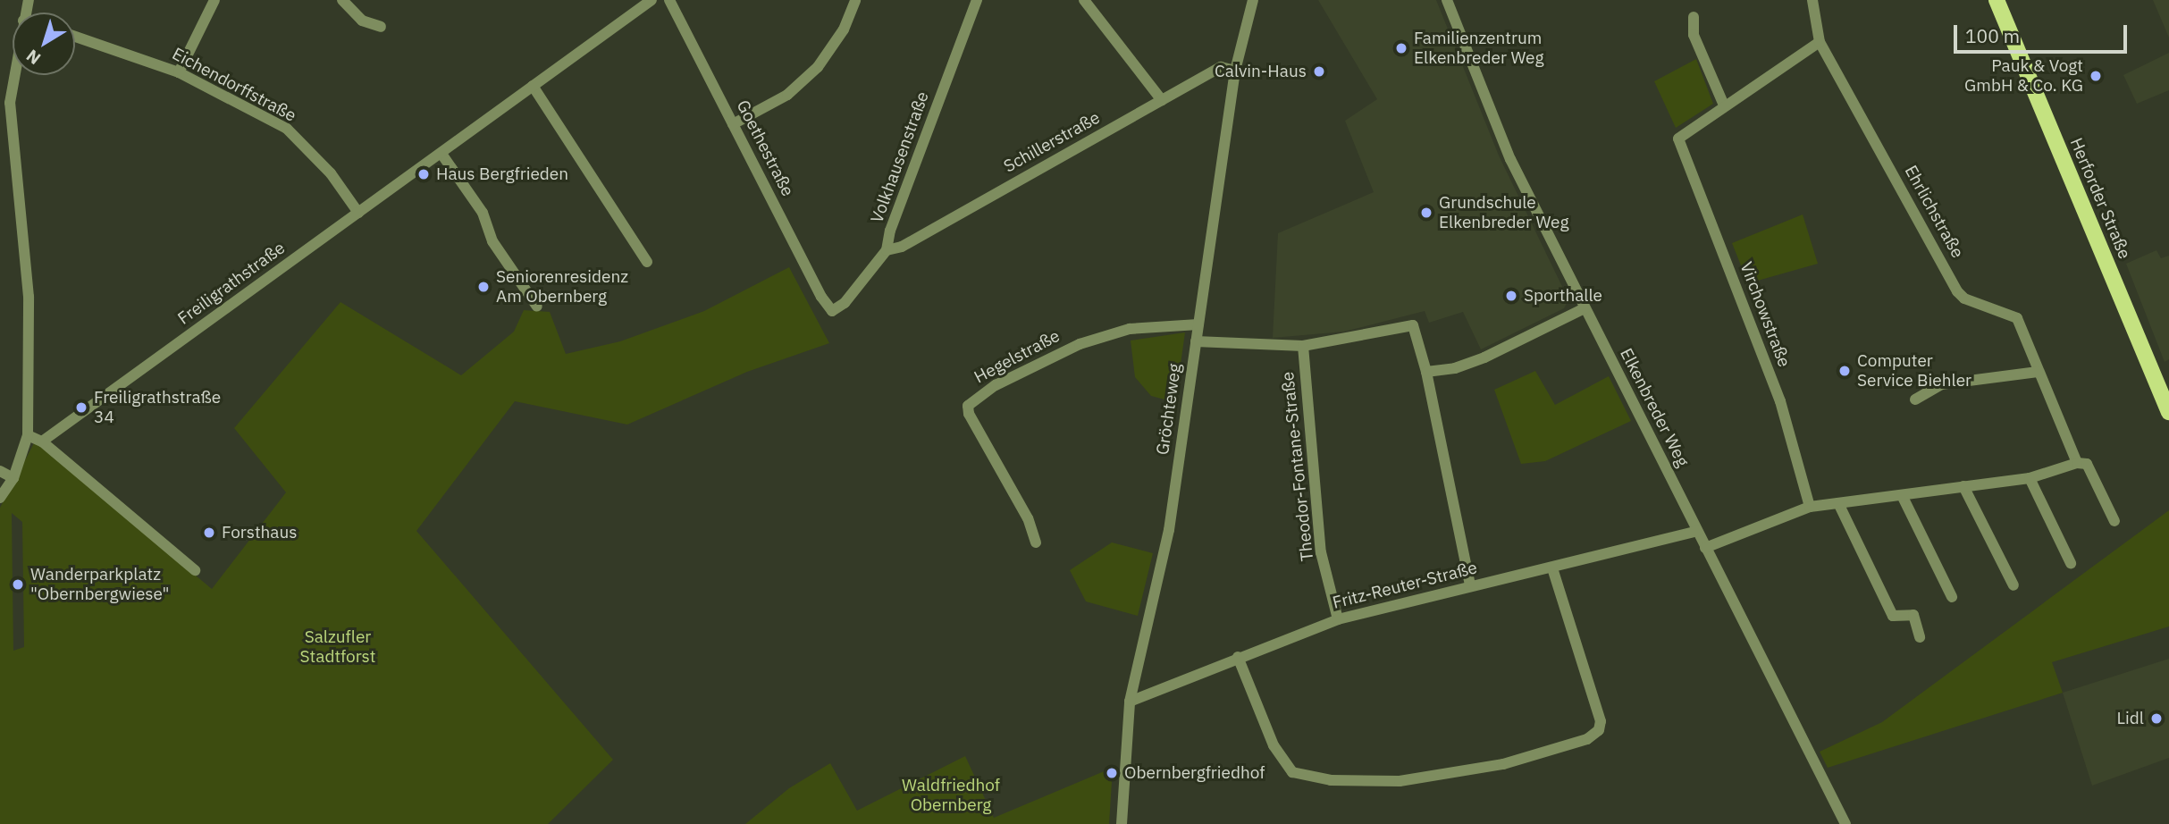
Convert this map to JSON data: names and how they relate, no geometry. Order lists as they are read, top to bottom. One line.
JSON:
{"streets":{"main road":["Herforder Straße"],"street":["Eichendorffstraße","Schillerstraße","Goethestraße","Volkhausenstraße","Ehrlichstraße","Freiligrathstraße","Virchowstraße","Hegelstraße","Elkenbreder Weg","Gröchteweg","Theodor-Fontane-Straße","Fritz-Reuter-Straße"]},"crossings":[["Eichendorffstraße","Freiligrathstraße"],["Schillerstraße","Volkhausenstraße"],["Schillerstraße","Gröchteweg"],["Goethestraße","Volkhausenstraße"],["Hegelstraße","Gröchteweg"],["Elkenbreder Weg","Fritz-Reuter-Straße"],["Gröchteweg","Fritz-Reuter-Straße"],["Theodor-Fontane-Straße","Fritz-Reuter-Straße"]],"parks":["Salzufler Stadtforst","Waldfriedhof Obernberg"],"places":["Familienzentrum Elkenbreder Weg","Calvin-Haus","Pauk & Vogt GmbH & Co. KG","Haus Bergfrieden","Grundschule Elkenbreder Weg","Seniorenresidenz Am Obernberg","Sporthalle","Computer Service Biehler","Freiligrathstraße 34","Forsthaus","Wanderparkplatz \"Obernbergwiese\"","Lidl","Obernbergfriedhof"],"scale_bar":"100 m","north":"bottom left"}
